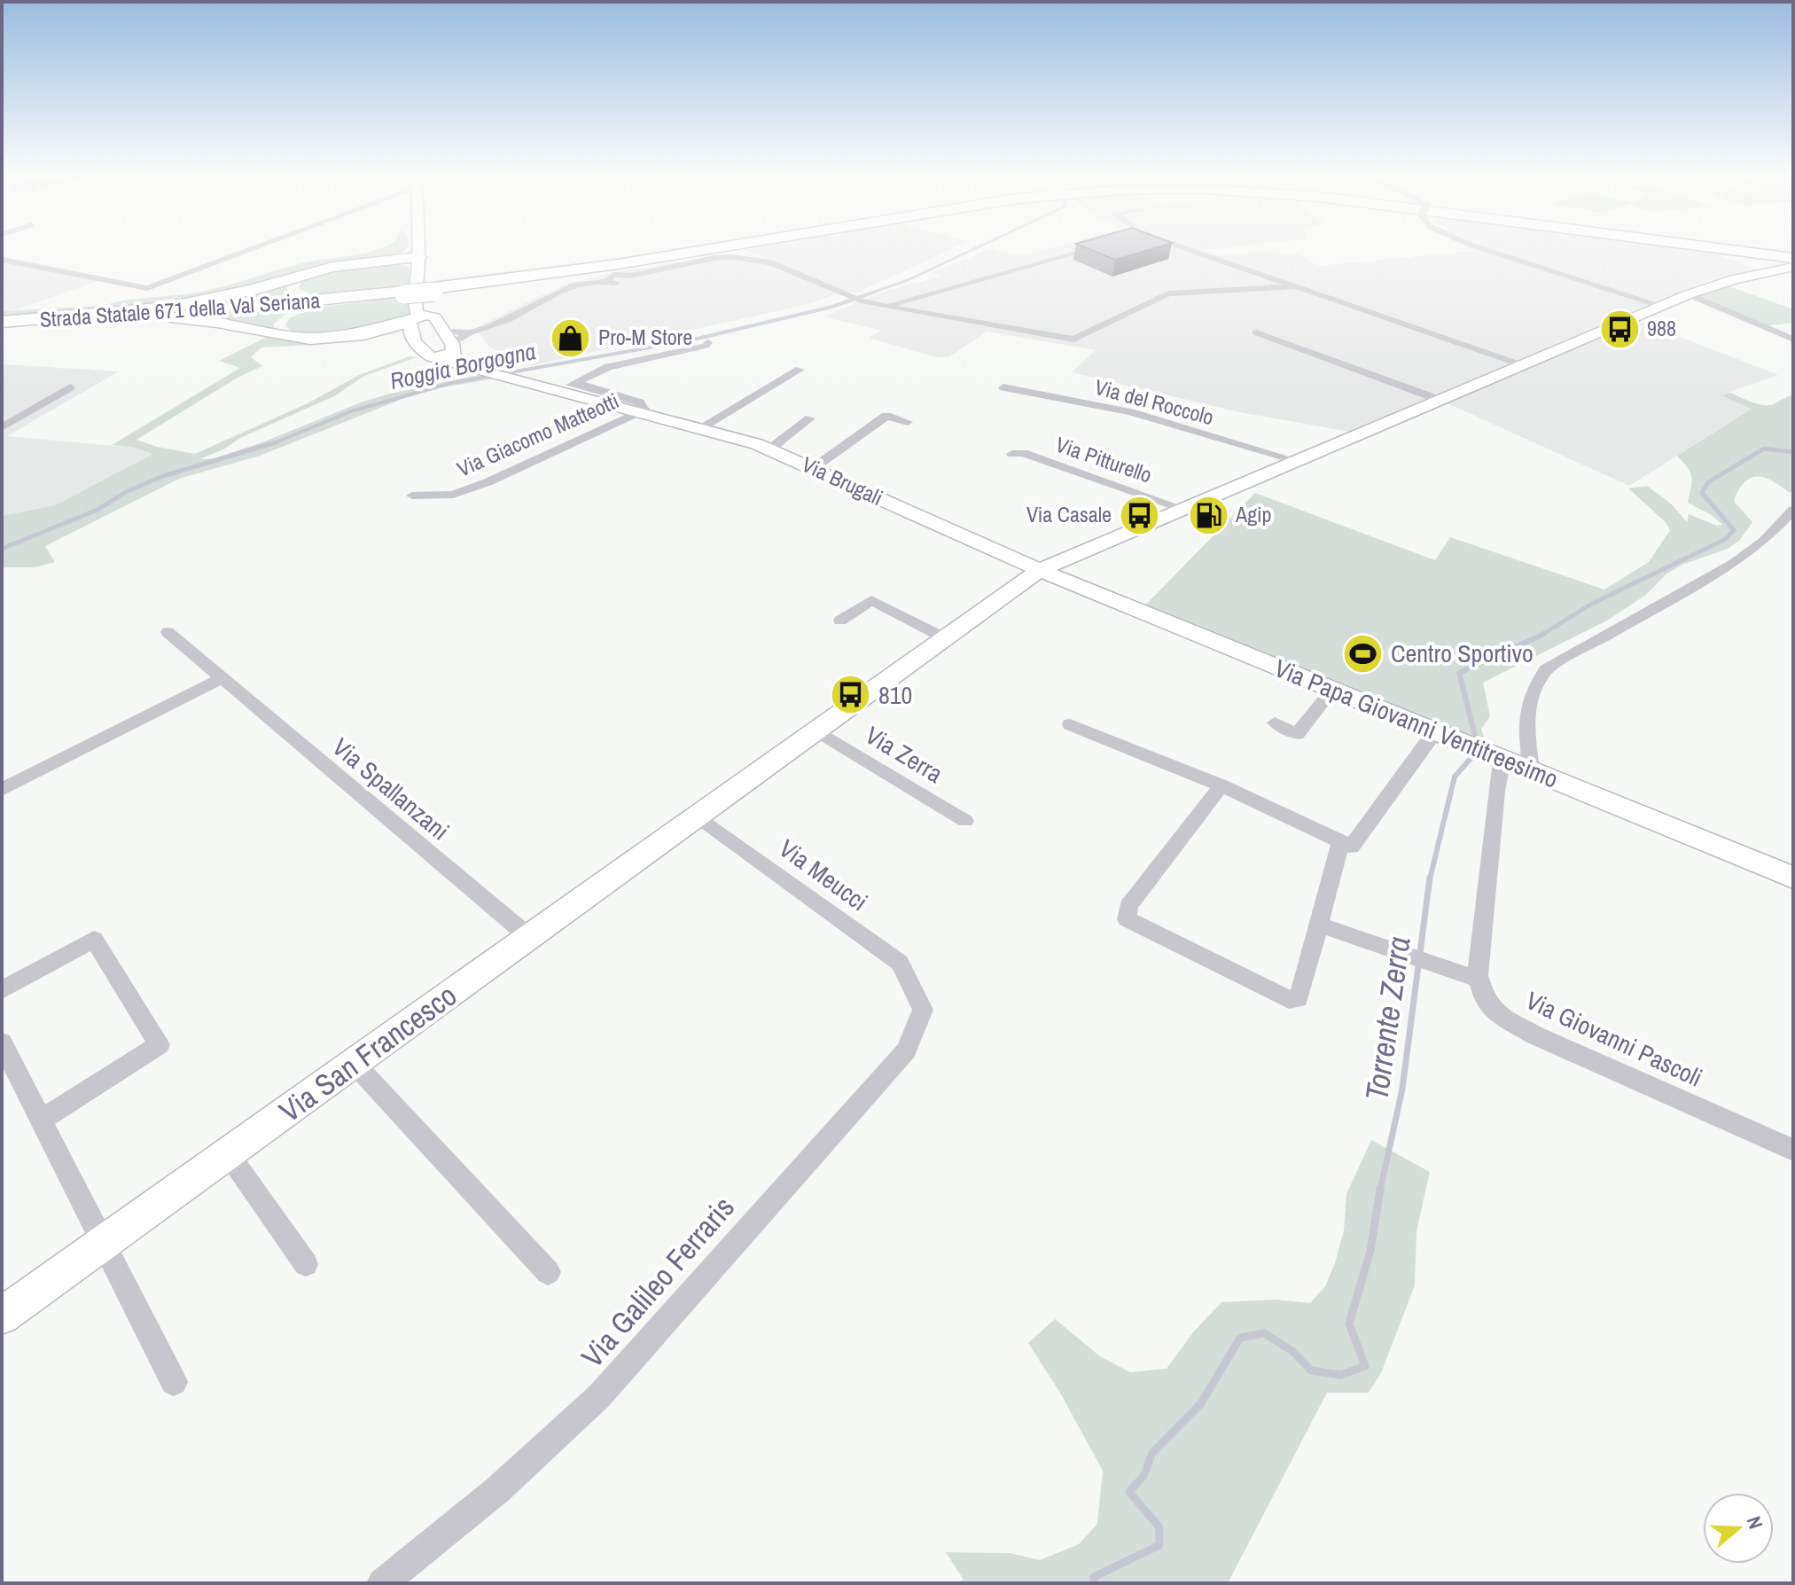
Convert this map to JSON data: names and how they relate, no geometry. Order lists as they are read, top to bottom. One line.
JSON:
{"streets":{"highway":["Strada Statale 671 della Val Seriana"],"street":["Via del Roccolo","Via Giacomo Matteotti","Via Pitturello","Via Brugali","Via Papa Giovanni Ventitreesimo","Via Zerra","Via Spallanzani","Via Meucci","Via Giovanni Pascoli","Via San Francesco","Via Galileo Ferraris"]},"crossings":[["Via Giacomo Matteotti","Via Brugali"],["Via Brugali","Via Papa Giovanni Ventitreesimo"],["Via Brugali","Via San Francesco"],["Via Papa Giovanni Ventitreesimo","Via San Francesco"],["Via Zerra","Via San Francesco"],["Via Spallanzani","Via San Francesco"],["Via Meucci","Via San Francesco"],["Via Meucci","Via Galileo Ferraris"]],"water":["Roggia Borgogna","Torrente Zerra"],"places":{"bus stop":["988","Via Casale","810"],"shop":["Pro-M Store"],"fuel station":["Agip"],"sports":["Centro Sportivo"]},"north":"right"}
